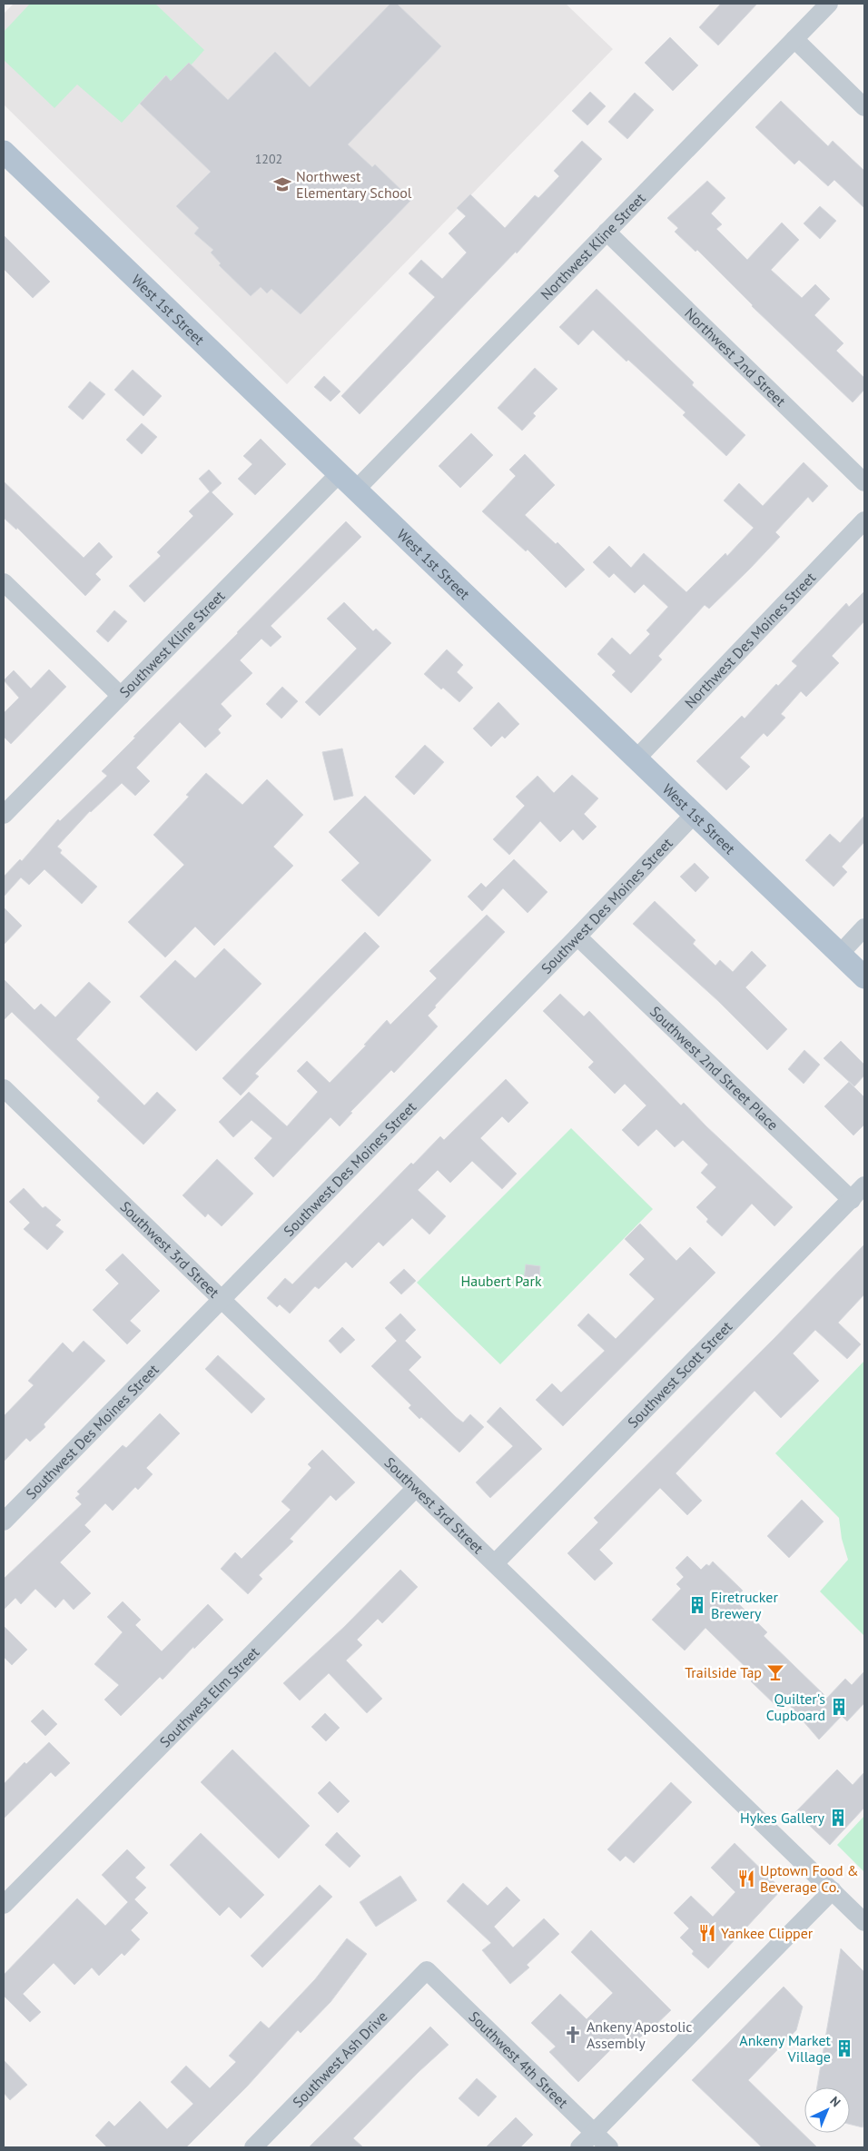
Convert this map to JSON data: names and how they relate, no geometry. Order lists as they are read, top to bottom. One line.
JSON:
{"streets":{"main road":["West 1st Street"],"street":["Northwest Kline Street","Northwest 2nd Street","Northwest Des Moines Street","Southwest Kline Street","Southwest Des Moines Street","Southwest 2nd Street Place","Southwest 3rd Street","Southwest Scott Street","Southwest Elm Street","Southwest Ash Drive","Southwest 4th Street"]},"crossings":[["Northwest Kline Street","West 1st Street"],["Northwest Kline Street","Northwest 2nd Street"],["West 1st Street","Northwest Des Moines Street"],["West 1st Street","Southwest Kline Street"],["West 1st Street","Southwest Des Moines Street"],["Southwest Des Moines Street","Southwest 2nd Street Place"],["Southwest Des Moines Street","Southwest 3rd Street"],["Southwest 2nd Street Place","Southwest Scott Street"],["Southwest 3rd Street","Southwest Scott Street"],["Southwest 3rd Street","Southwest Elm Street"],["Southwest Ash Drive","Southwest 4th Street"]],"parks":["Haubert Park"],"places":{"school or university":["Northwest Elementary School"],"building":["Firetrucker Brewery","Quilter's Cupboard","Hykes Gallery","Ankeny Market Village"],"bar":["Trailside Tap"],"restaurant":["Uptown Food & Beverage Co.","Yankee Clipper"],"church":["Ankeny Apostolic Assembly"]},"house_numbers":["1202"],"north":"top right"}
